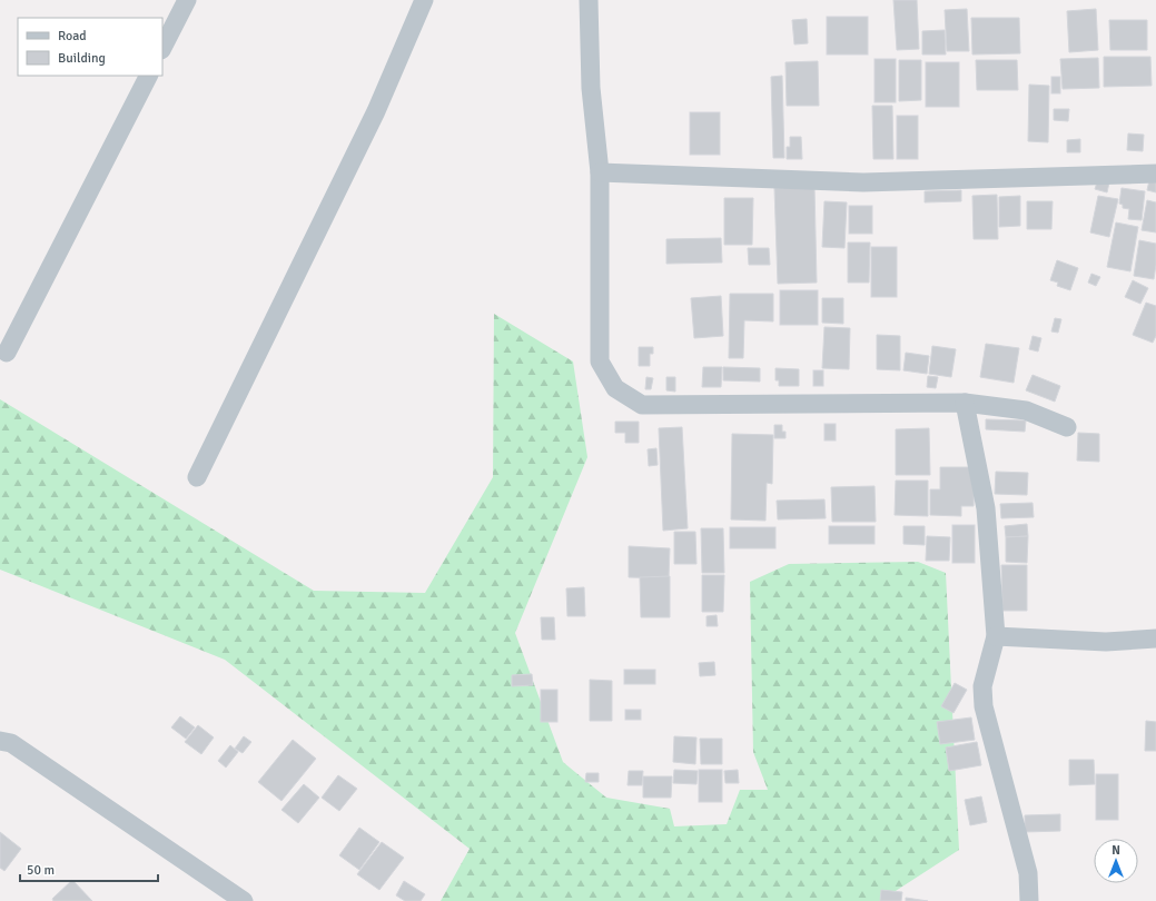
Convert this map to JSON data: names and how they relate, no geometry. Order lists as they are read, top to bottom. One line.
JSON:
{"legend":["Road","Building"],"scale_bar":"50 m","north":"top"}
